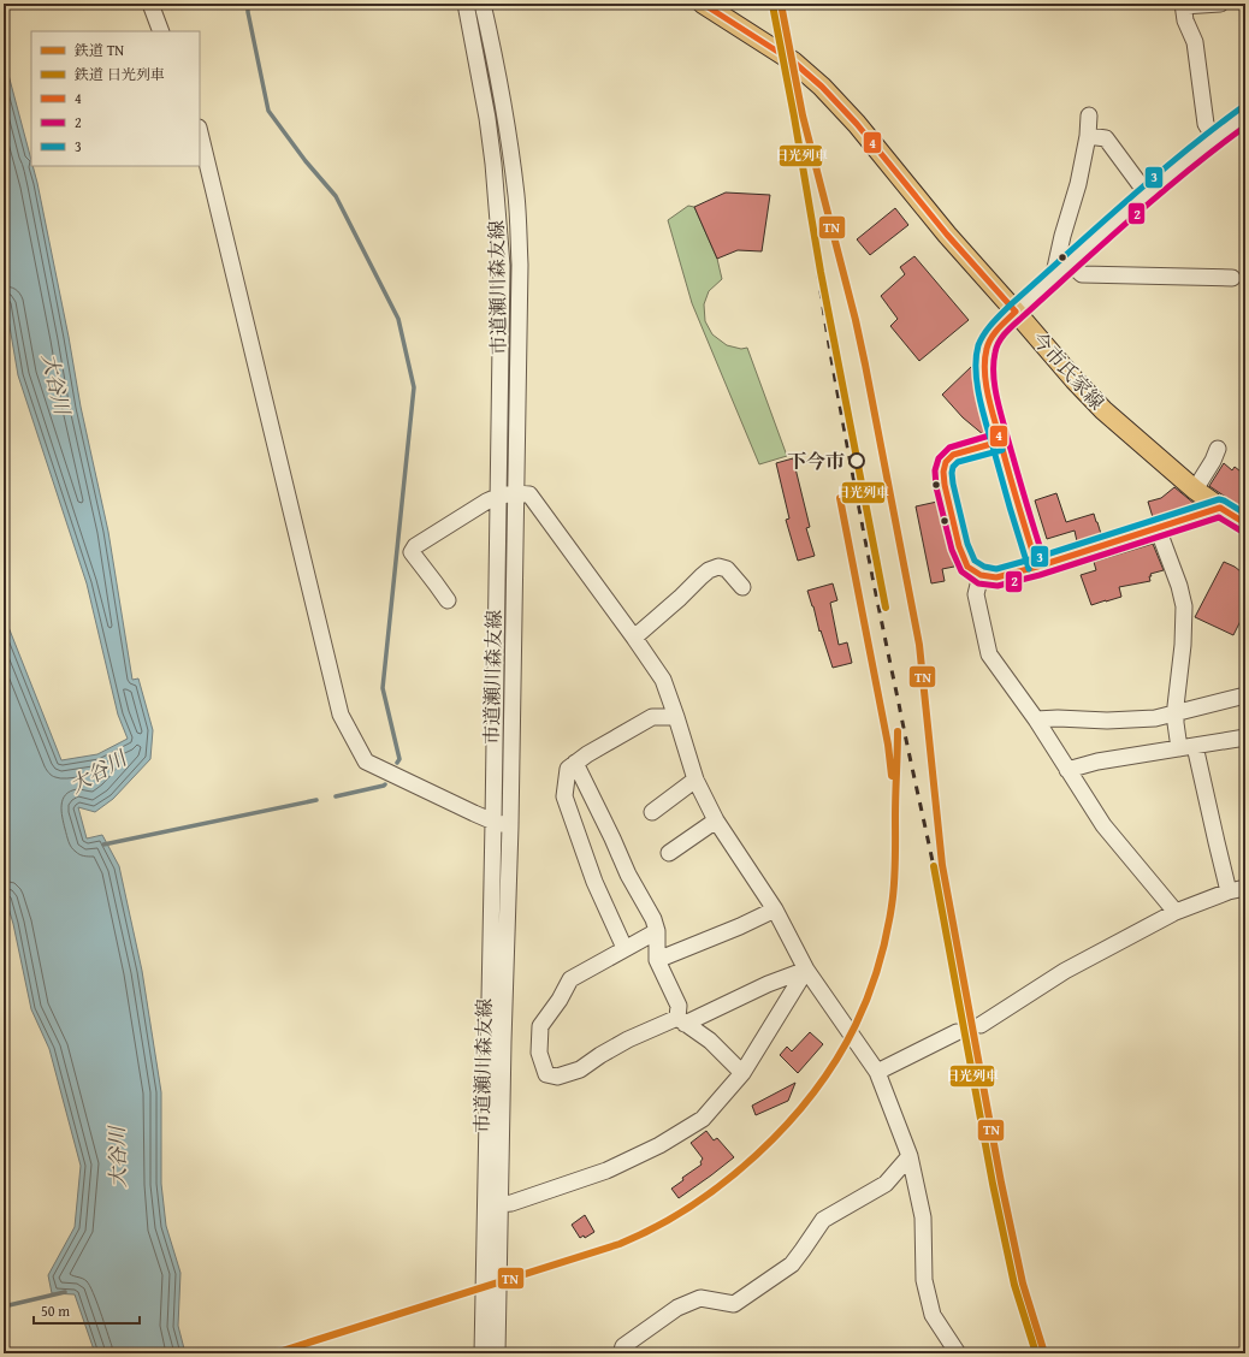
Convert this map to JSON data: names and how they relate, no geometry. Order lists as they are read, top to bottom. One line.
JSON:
{"streets":{"main road":["今市氏家線"],"street":["市道瀬川森友線"]},"water":["大谷川"],"places":["下今市"],"lines":["rail line TN","transit line 4","rail line 日光列車","transit line 3","transit line 2"],"legend":["鉄道 TN","鉄道 日光列車","4","2","3"],"scale_bar":"50 m"}
